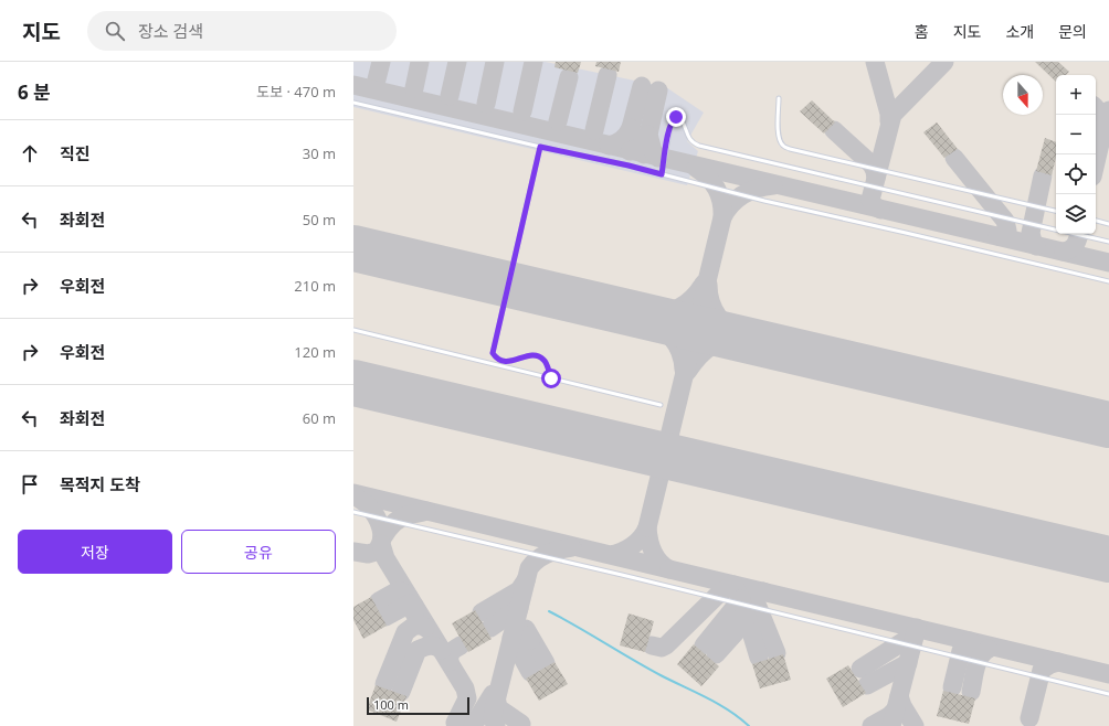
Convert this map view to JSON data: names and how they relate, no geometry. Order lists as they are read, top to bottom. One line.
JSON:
{"scale_bar":"100 m","north":"bottom","page":{"header":"지도","search":"장소 검색","nav":["홈","지도","소개","문의"],"heading":["6 분","도보 · 470 m"],"map_buttons":["+","−"],"list":[["직진","30 m"],["좌회전","50 m"],["우회전","210 m"],["우회전","120 m"],["좌회전","60 m"],"목적지 도착"],"buttons":["저장","공유"],"scale":"100 m"}}
